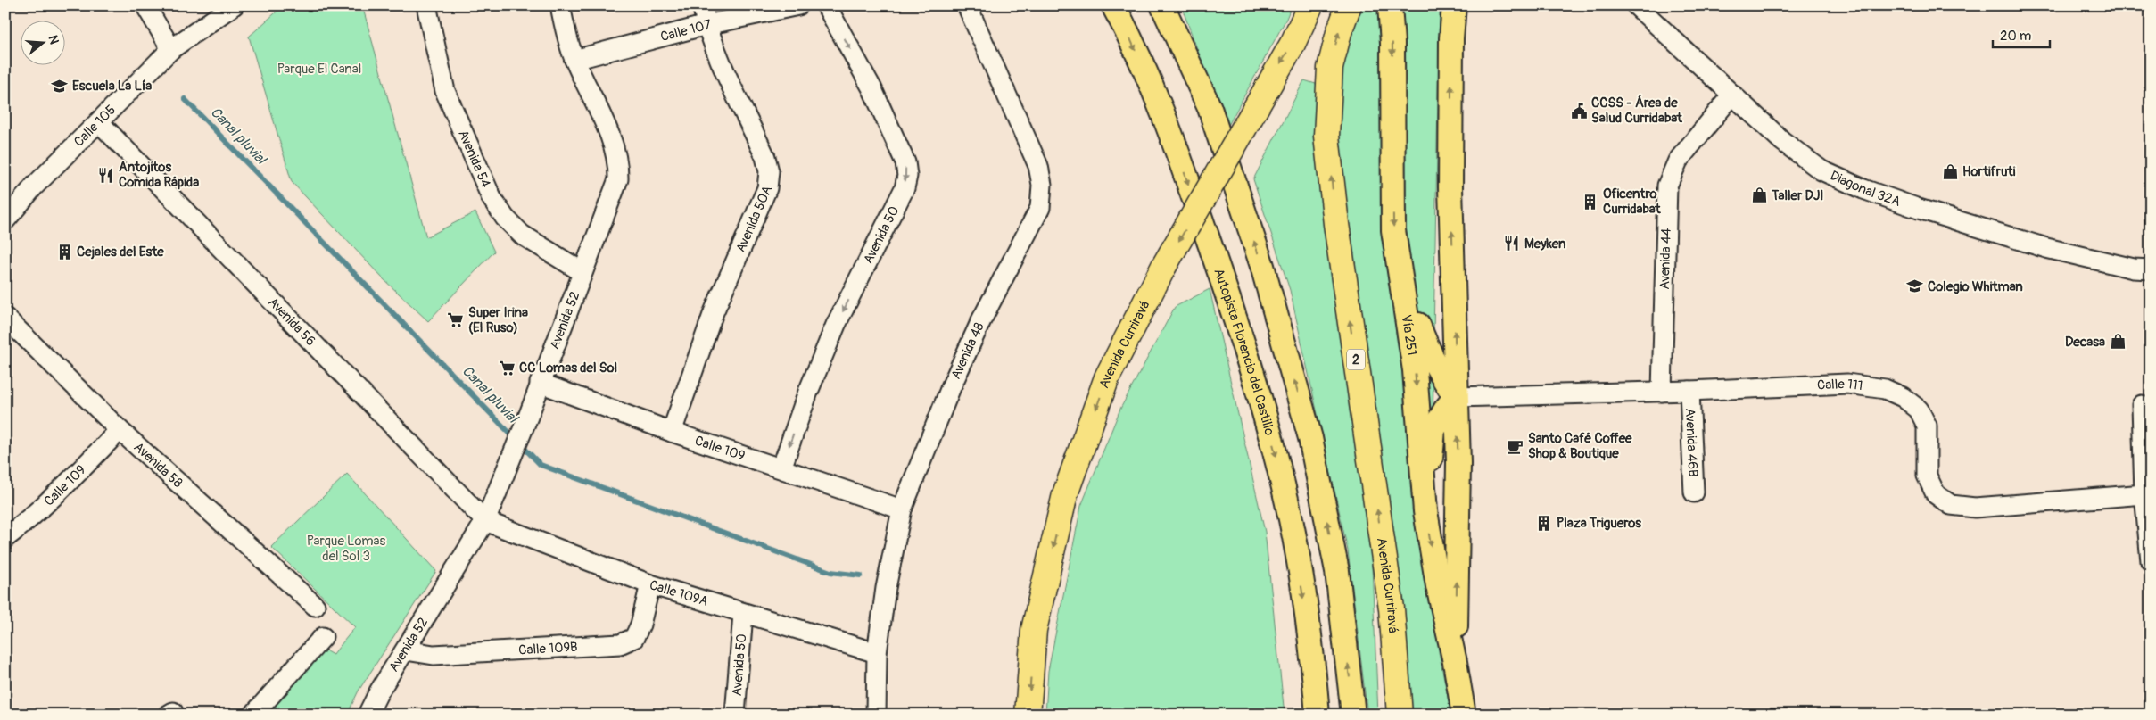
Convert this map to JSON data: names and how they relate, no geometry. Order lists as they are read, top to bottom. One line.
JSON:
{"streets":{"highway":["Avenida Curriravá","2"],"main road":["Vía 251","Autopista Florencio del Castillo"],"street":["Calle 107","Calle 105","Avenida 54","Diagonal 32A","Avenida 50A","Avenida 50","Avenida 44","Avenida 52","Avenida 56","Avenida 48","Calle 111","Avenida 46B","Calle 109","Avenida 58","Calle 109A","Calle 109B"]},"crossings":[["Calle 107","Avenida 50A"],["Calle 107","Avenida 52"],["Calle 105","Avenida 56"],["Avenida 54","Avenida 52"],["Diagonal 32A","Avenida 44"],["Avenida 50A","Calle 109"],["Avenida 50","Calle 109"],["Avenida 50","Calle 109A"],["Avenida 44","Calle 111"],["Avenida 52","Avenida 56"],["Avenida 52","Calle 109"],["Avenida 52","Calle 109A"],["Avenida 52","Calle 109B"],["Avenida 56","Calle 109A"],["Vía 251","Calle 111"],["Avenida 48","Calle 109"],["Avenida 48","Calle 109A"],["Calle 111","Avenida 46B"],["Calle 109","Avenida 58"],["Calle 109A","Calle 109B"]],"one_way":["Avenida 50"],"water":["Canal pluvial"],"parks":["Parque El Canal","Parque Lomas del Sol 3"],"places":{"school or university":["Escuela La Lía","Colegio Whitman"],"public building":["CCSS - Área de Salud Curridabat"],"shop":["Hortifruti","Taller DJI","Decasa"],"restaurant":["Antojitos Comida Rápida","Meyken"],"building":["Oficentro Curridabat","Cejales del Este","Plaza Trigueros"],"supermarket":["Super Irina (El Ruso)","CC Lomas del Sol"],"cafe":["Santo Café Coffee Shop & Boutique"]},"scale_bar":"20 m","north":"right"}
